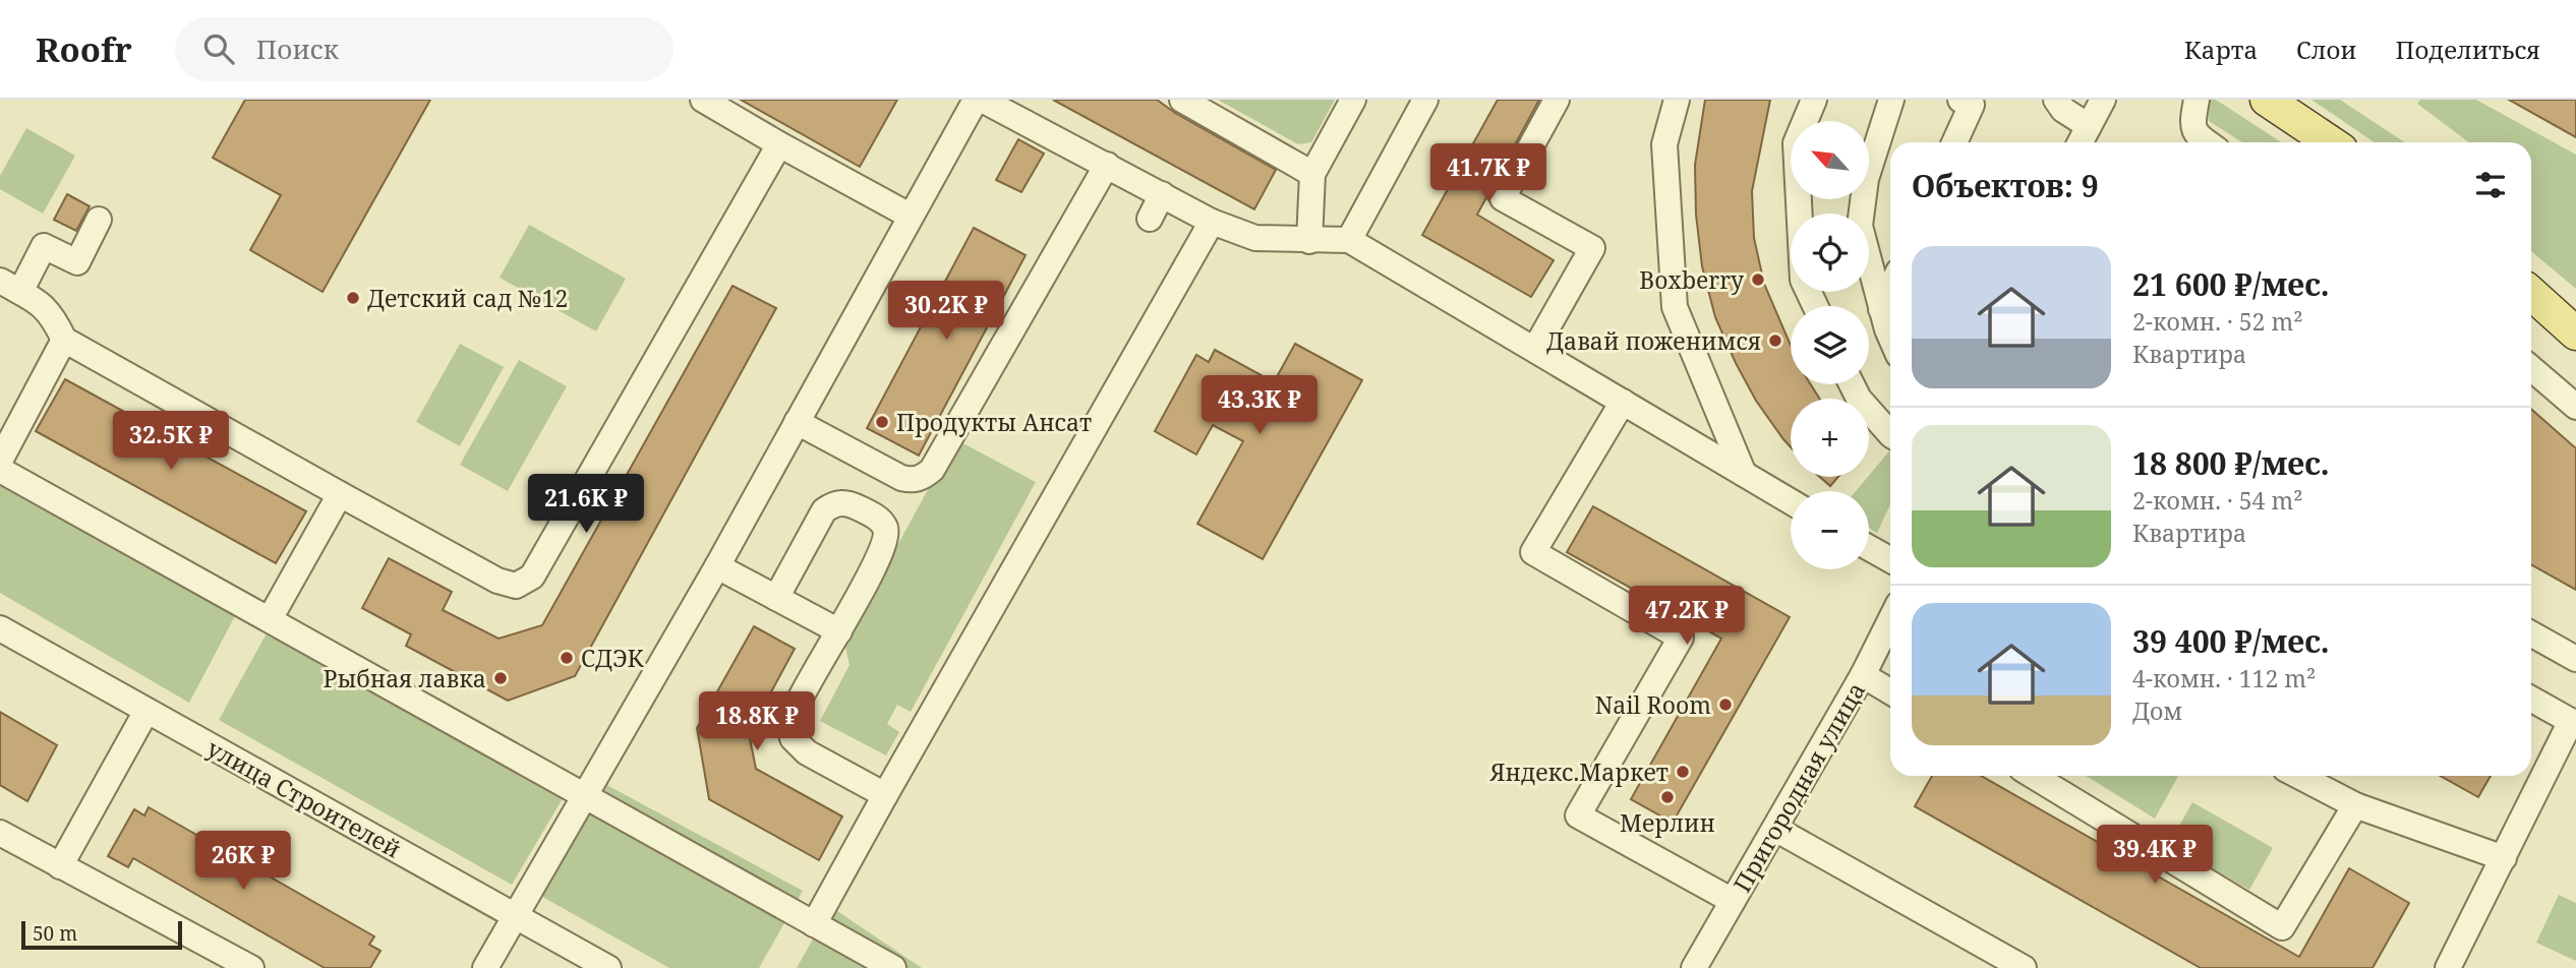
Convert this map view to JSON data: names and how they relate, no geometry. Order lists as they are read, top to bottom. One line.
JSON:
{"streets":{"street":["Пригородная улица","улица Строителей"]},"places":["Boxberry","Детский сад №12","Давай поженимся","Продукты Ансат","СДЭК","Рыбная лавка","Nail Room","Яндекс.Маркет","Мерлин"],"scale_bar":"50 m","north":"top left","page":{"header":"Roofr","search":"Поиск","nav":["Карта","Слои","Поделиться"],"map_buttons":["+","−"],"heading":"Объектов: 9","price":["41.7K ₽","30.2K ₽","43.3K ₽","32.5K ₽","21.6K ₽","47.2K ₽","18.8K ₽","39.4K ₽","26K ₽"],"list":[{"name":"21 600 ₽/мес.","note":"2-комн. · 52 m² · Квартира"},{"name":"18 800 ₽/мес.","note":"2-комн. · 54 m² · Квартира"},{"name":"39 400 ₽/мес.","note":"4-комн. · 112 m² · Дом"}],"scale":"50 m"}}
